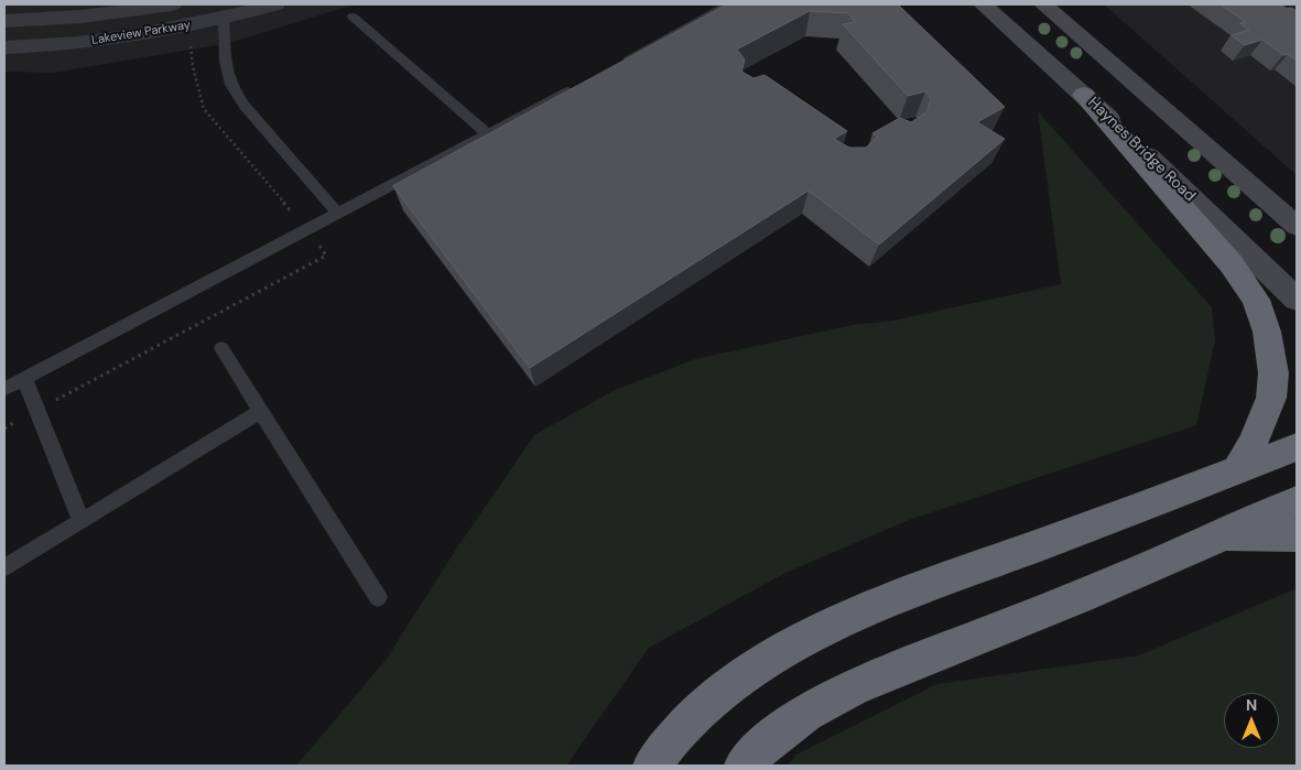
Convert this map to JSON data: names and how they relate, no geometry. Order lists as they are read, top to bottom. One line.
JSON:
{"streets":{"main road":["Haynes Bridge Road"],"street":["Lakeview Parkway"]},"north":"top"}
